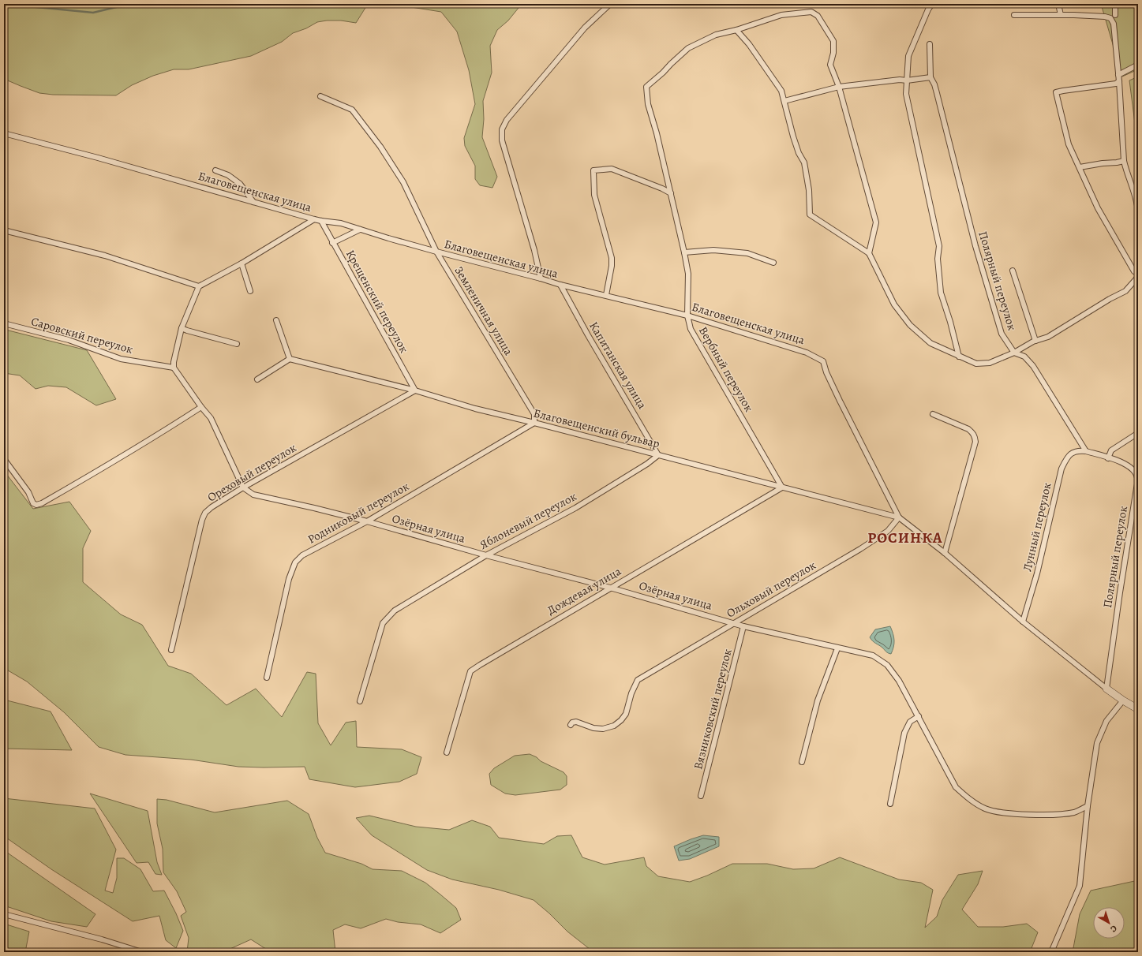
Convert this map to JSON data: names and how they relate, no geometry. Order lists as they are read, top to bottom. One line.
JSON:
{"streets":{"street":["Благовещенская улица","Полярный переулок","Крещенский переулок","Земленичная улица","Саровский переулок","Капитанская улица","Вербный переулок","Благовещенский бульвар","Ореховый переулок","Родниковый переулок","Яблоневый переулок","Лунный переулок","Озёрная улица","Ольховый переулок","Дождевая улица","Вязниковский переулок"]},"crossings":[["Благовещенская улица","Крещенский переулок"],["Благовещенская улица","Земленичная улица"],["Благовещенская улица","Капитанская улица"],["Благовещенская улица","Вербный переулок"],["Благовещенская улица","Благовещенский бульвар"],["Благовещенская улица","Ольховый переулок"],["Полярный переулок","Лунный переулок"],["Крещенский переулок","Благовещенский бульвар"],["Крещенский переулок","Ореховый переулок"],["Земленичная улица","Благовещенский бульвар"],["Земленичная улица","Родниковый переулок"],["Капитанская улица","Благовещенский бульвар"],["Капитанская улица","Яблоневый переулок"],["Вербный переулок","Благовещенский бульвар"],["Вербный переулок","Дождевая улица"],["Благовещенский бульвар","Ореховый переулок"],["Благовещенский бульвар","Родниковый переулок"],["Благовещенский бульвар","Яблоневый переулок"],["Благовещенский бульвар","Ольховый переулок"],["Благовещенский бульвар","Дождевая улица"],["Ореховый переулок","Озёрная улица"],["Родниковый переулок","Озёрная улица"],["Яблоневый переулок","Озёрная улица"],["Озёрная улица","Ольховый переулок"],["Озёрная улица","Дождевая улица"],["Озёрная улица","Вязниковский переулок"]],"districts":["РОСИНКА"],"north":"bottom right"}
